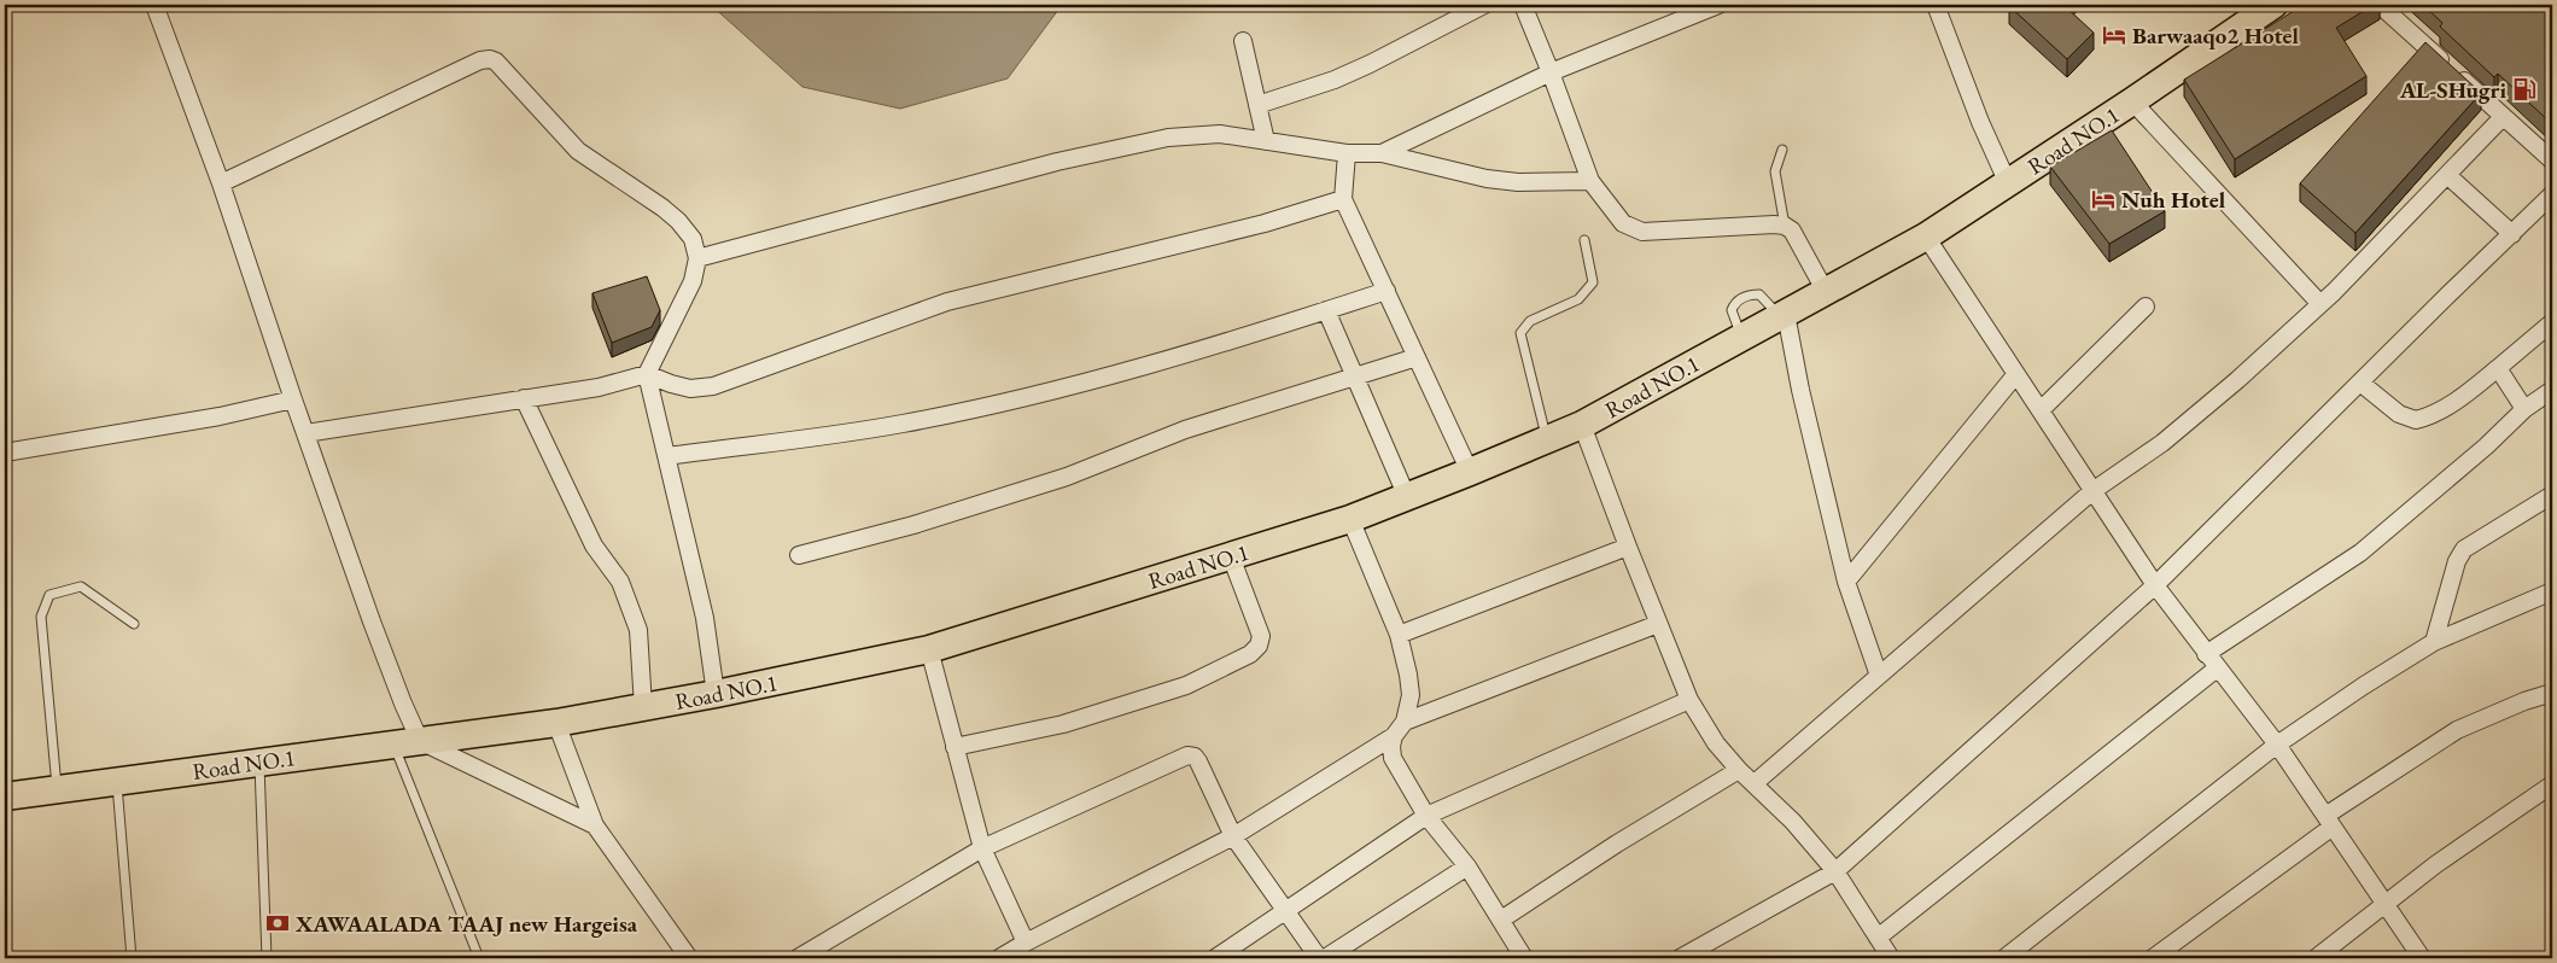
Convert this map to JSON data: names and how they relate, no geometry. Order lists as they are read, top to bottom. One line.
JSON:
{"streets":{"highway":["Road NO.1"]},"places":{"hotel":["Barwaaqo2 Hotel","Nuh Hotel"],"fuel station":["AL-SHugri"],"bank":["XAWAALADA TAAJ new Hargeisa"]}}
